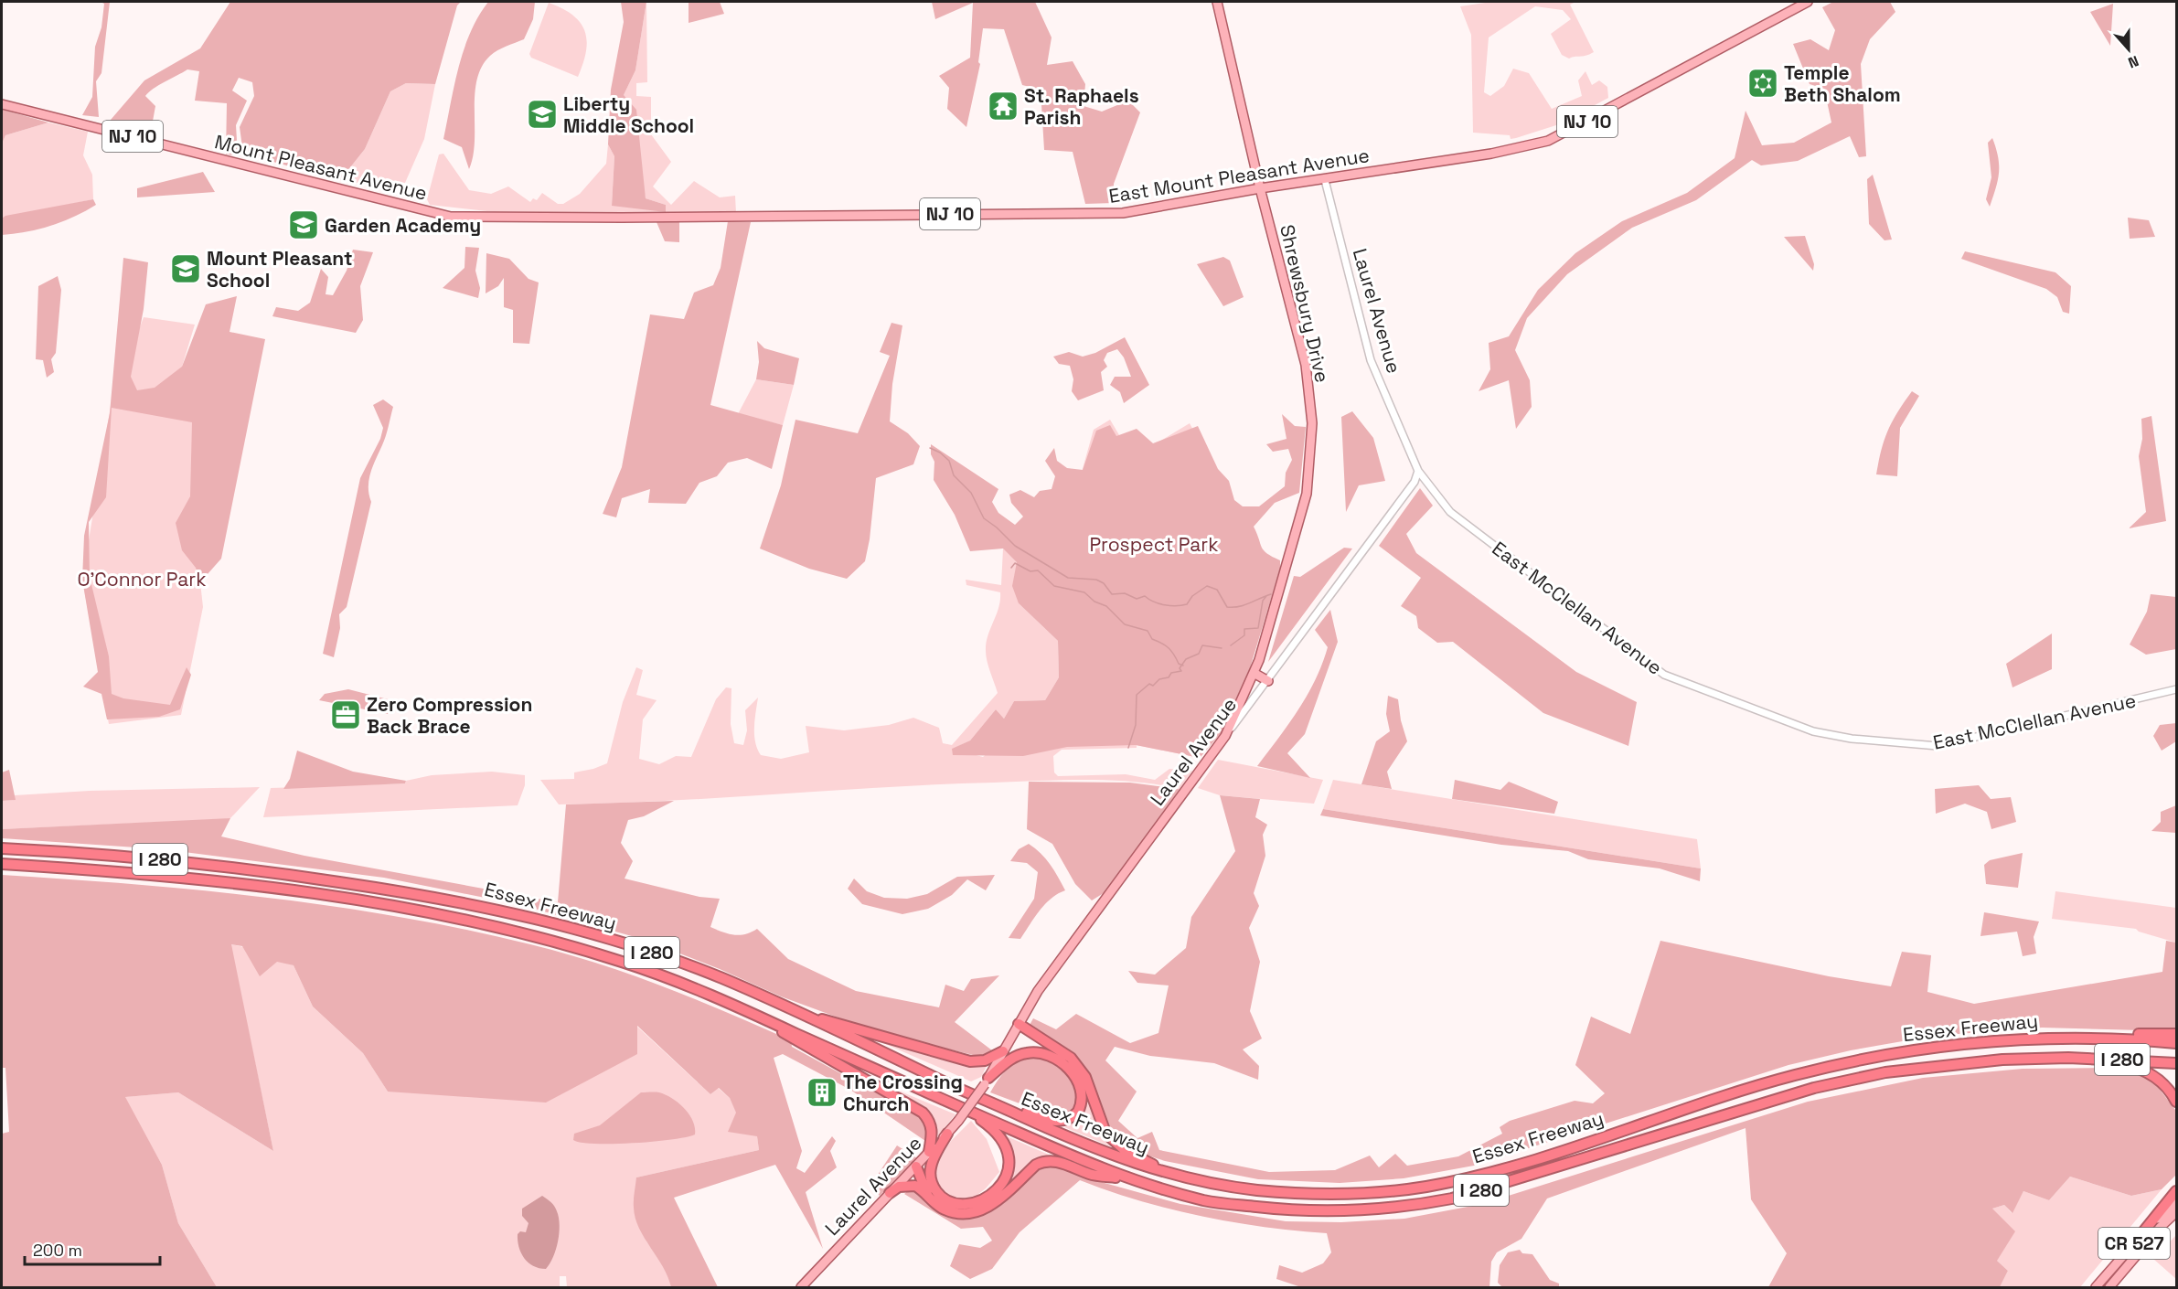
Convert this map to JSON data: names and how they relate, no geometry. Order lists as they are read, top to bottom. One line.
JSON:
{"streets":{"highway":["I 280","Essex Freeway"],"main road":["NJ 10","Mount Pleasant Avenue","East Mount Pleasant Avenue","Shrewsbury Drive","Laurel Avenue","CR 527"],"street":["East McClellan Avenue"]},"crossings":[["Mount Pleasant Avenue","East Mount Pleasant Avenue"],["East Mount Pleasant Avenue","Shrewsbury Drive"],["East Mount Pleasant Avenue","Laurel Avenue"],["Shrewsbury Drive","Laurel Avenue"],["Laurel Avenue","East McClellan Avenue"]],"parks":["Prospect Park","O'Connor Park"],"places":{"synagogue":["Temple Beth Shalom"],"temple":["St. Raphaels Parish"],"school or university":["Liberty Middle School","Garden Academy","Mount Pleasant School"],"office":["Zero Compression Back Brace"],"building":["The Crossing Church"]},"scale_bar":"200 m","north":"bottom"}
